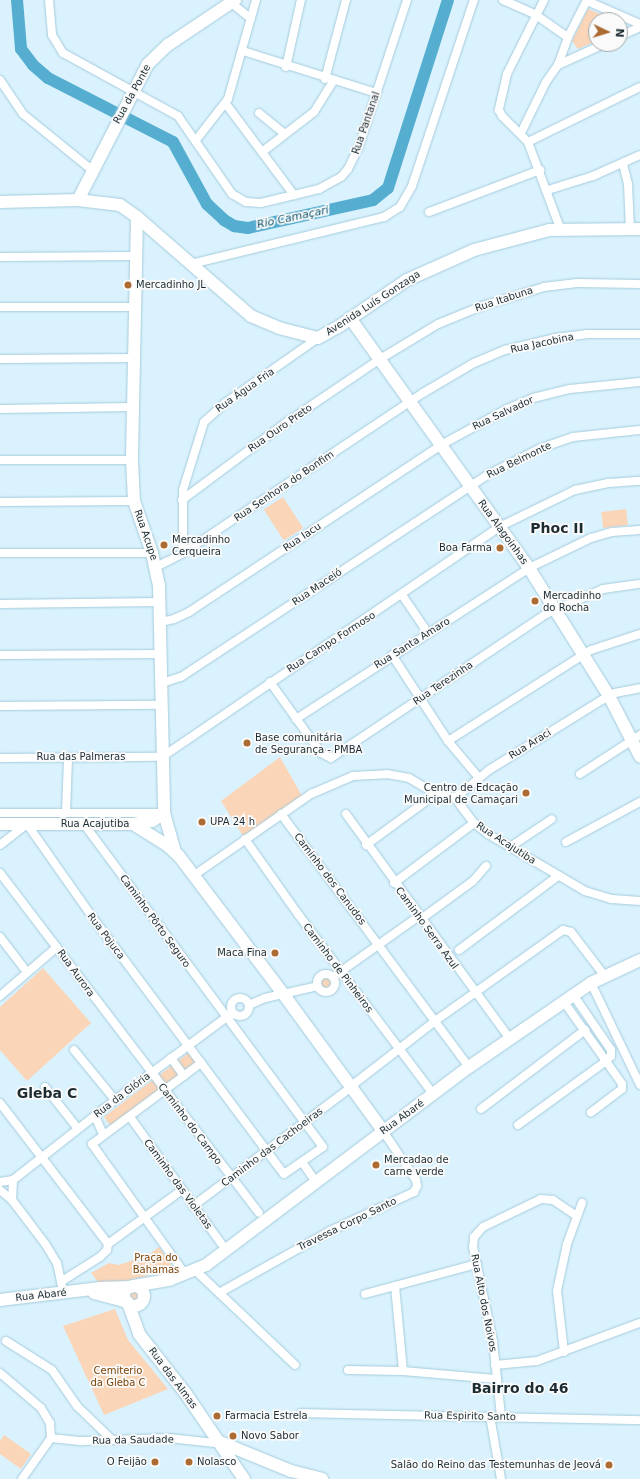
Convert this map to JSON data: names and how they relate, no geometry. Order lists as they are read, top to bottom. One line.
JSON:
{"streets":{"street":["Rua da Ponte","Rua Pantanal","Rua Itabuna","Avenida Luís Gonzaga","Rua Jacobina","Rua Água Fria","Rua Salvador","Rua Ouro Preto","Rua Belmonte","Rua Senhora do Bonfim","Rua Alagoinhas","Rua Acupe","Rua Iacu","Rua Maceió","Rua Campo Formoso","Rua Santa Amaro","Rua Terezinha","Rua Araci","Rua das Palmeras","Rua Acajutiba","Caminho dos Canudos","Caminho Pôrto Seguro","Caminho Serra Azul","Rua Pojuca","Caminho de Pinheiros","Rua Aurora","Rua da Glória","Rua Abaré","Caminho do Campo","Caminho das Cachoeiras","Caminho das Violetas","Travessa Corpo Santo","Rua Alto dos Noivos","Rua das Almas","Rua Espirito Santo","Rua da Saudade"]},"crossings":[["Rua da Ponte","Rua Pantanal"],["Rua da Ponte","Avenida Luís Gonzaga"],["Rua Itabuna","Rua Ouro Preto"],["Rua Itabuna","Rua Alagoinhas"],["Avenida Luís Gonzaga","Rua Água Fria"],["Avenida Luís Gonzaga","Rua Alagoinhas"],["Avenida Luís Gonzaga","Rua Acupe"],["Rua Jacobina","Rua Senhora do Bonfim"],["Rua Jacobina","Rua Alagoinhas"],["Rua Água Fria","Rua Ouro Preto"],["Rua Água Fria","Rua Senhora do Bonfim"],["Rua Salvador","Rua Alagoinhas"],["Rua Salvador","Rua Iacu"],["Rua Ouro Preto","Rua Alagoinhas"],["Rua Belmonte","Rua Alagoinhas"],["Rua Belmonte","Rua Maceió"],["Rua Senhora do Bonfim","Rua Alagoinhas"],["Rua Senhora do Bonfim","Rua Acupe"],["Rua Alagoinhas","Rua Iacu"],["Rua Alagoinhas","Rua Maceió"],["Rua Alagoinhas","Rua Campo Formoso"],["Rua Alagoinhas","Rua Santa Amaro"],["Rua Alagoinhas","Rua Terezinha"],["Rua Alagoinhas","Rua Araci"],["Rua Acupe","Rua Iacu"],["Rua Acupe","Rua Maceió"],["Rua Acupe","Rua Campo Formoso"],["Rua Acupe","Rua das Palmeras"],["Rua Acupe","Rua Acajutiba"],["Rua Campo Formoso","Rua das Palmeras"],["Rua Santa Amaro","Rua Terezinha"],["Rua Araci","Rua Acajutiba"],["Rua Acajutiba","Caminho Pôrto Seguro"],["Rua Acajutiba","Rua Pojuca"],["Rua Acajutiba","Rua Abaré"],["Rua Acajutiba","Caminho das Cachoeiras"],["Rua Acajutiba","Travessa Corpo Santo"],["Caminho dos Canudos","Rua Abaré"],["Caminho dos Canudos","Caminho das Cachoeiras"],["Caminho Pôrto Seguro","Rua Pojuca"],["Caminho Pôrto Seguro","Rua da Glória"],["Caminho Pôrto Seguro","Caminho das Cachoeiras"],["Caminho Serra Azul","Rua Abaré"],["Caminho Serra Azul","Caminho das Cachoeiras"],["Rua Pojuca","Rua da Glória"],["Rua Pojuca","Caminho das Cachoeiras"],["Caminho de Pinheiros","Rua Abaré"],["Caminho de Pinheiros","Caminho das Cachoeiras"],["Rua Aurora","Rua da Glória"],["Rua Aurora","Caminho do Campo"],["Rua da Glória","Caminho do Campo"],["Rua Abaré","Caminho das Cachoeiras"],["Rua Abaré","Caminho das Violetas"],["Rua Abaré","Travessa Corpo Santo"],["Rua Abaré","Rua das Almas"],["Caminho do Campo","Caminho das Cachoeiras"],["Caminho das Cachoeiras","Caminho das Violetas"],["Rua Alto dos Noivos","Rua Espirito Santo"],["Rua das Almas","Rua da Saudade"]],"districts":["Phoc II","Gleba C","Bairro do 46"],"water":["Rio Camaçari"],"parks":["Praça do Bahamas","Cemiterio da Gleba C"],"places":["Mercadinho JL","Mercadinho Cerqueira","Boa Farma","Mercadinho do Rocha","Base comunitária de Segurança - PMBA","Centro de Edcação Municipal de Camaçari","UPA 24 h","Maca Fina","Mercadao de carne verde","Farmacia Estrela","Novo Sabor","O Feijão","Nolasco","Salão do Reino das Testemunhas de Jeová"],"north":"right"}
